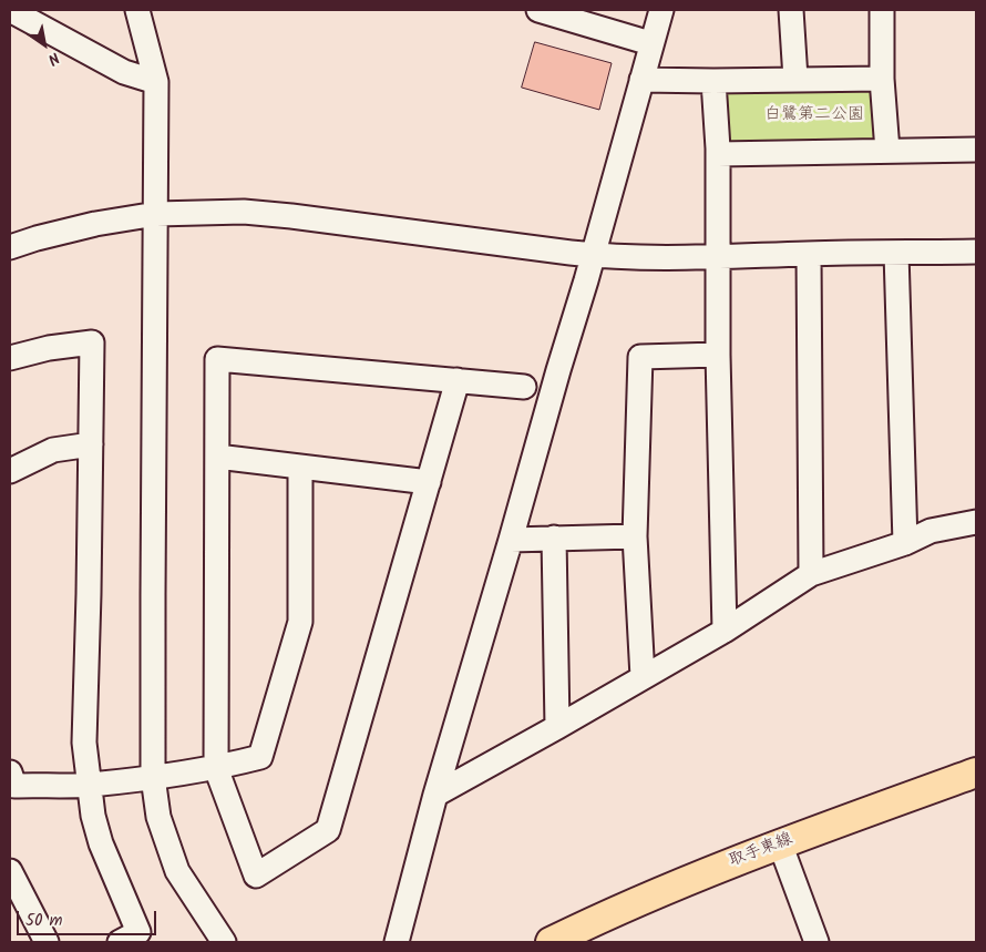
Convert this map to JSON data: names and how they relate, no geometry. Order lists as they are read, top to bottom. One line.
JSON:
{"streets":{"main road":["取手東線"]},"parks":["白鷺第二公園"],"scale_bar":"50 m","north":"bottom right"}
